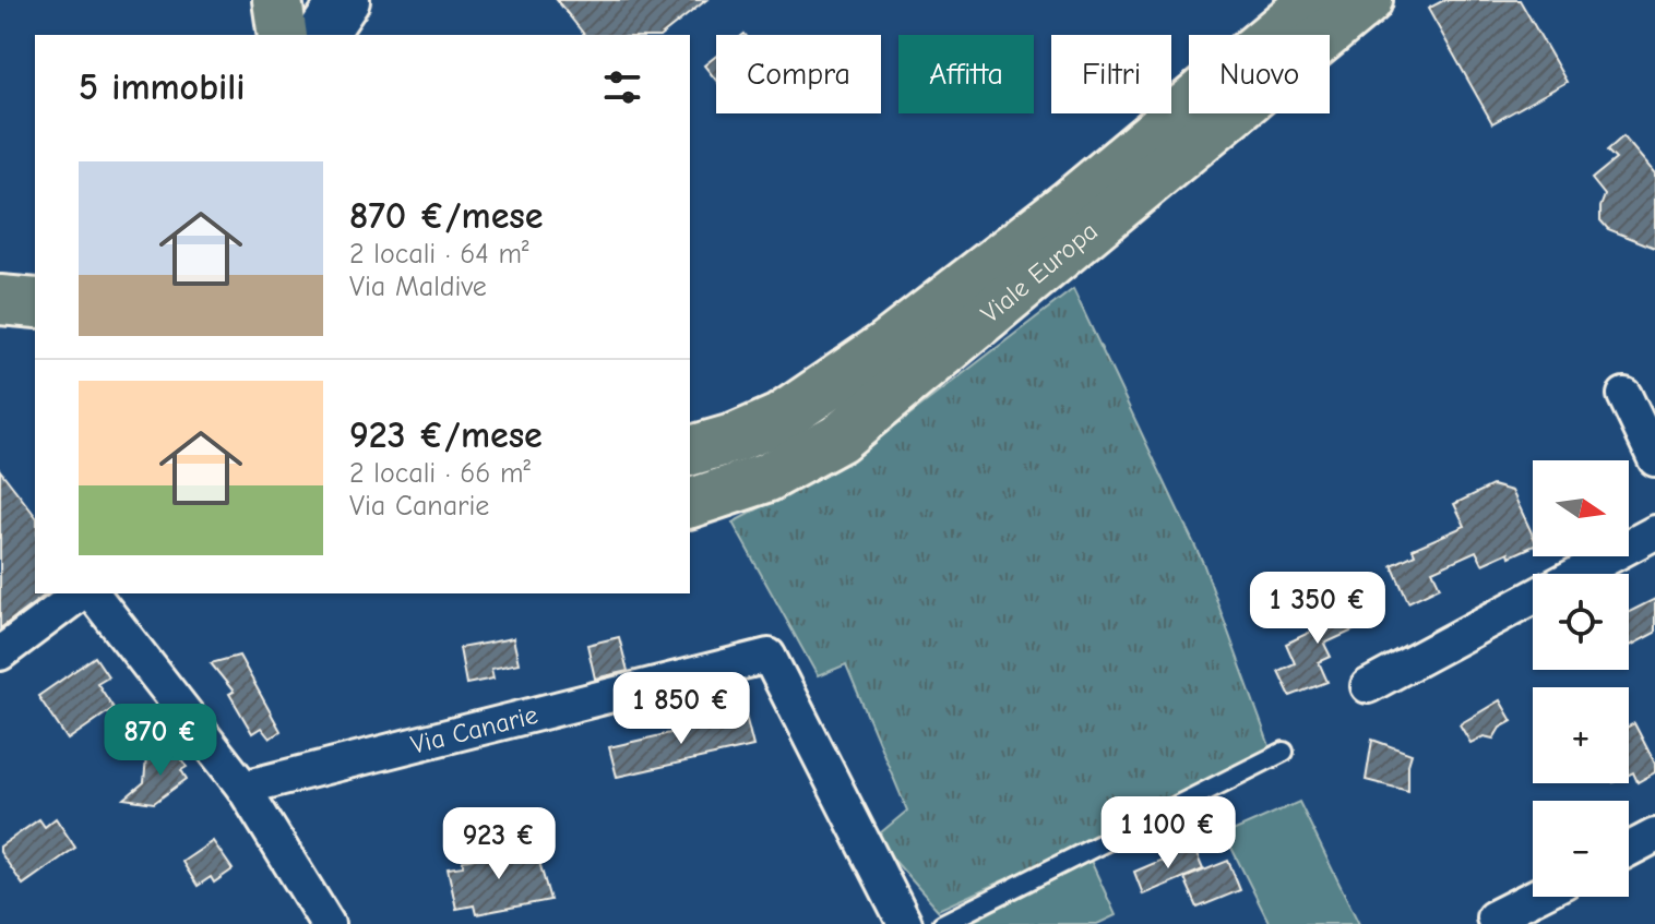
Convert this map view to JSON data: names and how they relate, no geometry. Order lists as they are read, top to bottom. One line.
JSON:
{"streets":{"main road":["Viale Europa"],"street":["Via Canarie"]},"north":"right","page":{"chip":["Compra","Affitta","Filtri","Nuovo"],"heading":"5 immobili","list":[{"name":"870 €/mese","note":"2 locali · 64 m² · Via Maldive"},{"name":"923 €/mese","note":"2 locali · 66 m² · Via Canarie"}],"map_buttons":["+","−"],"price":["1 350 €","1 850 €","870 €","1 100 €","923 €"]}}
